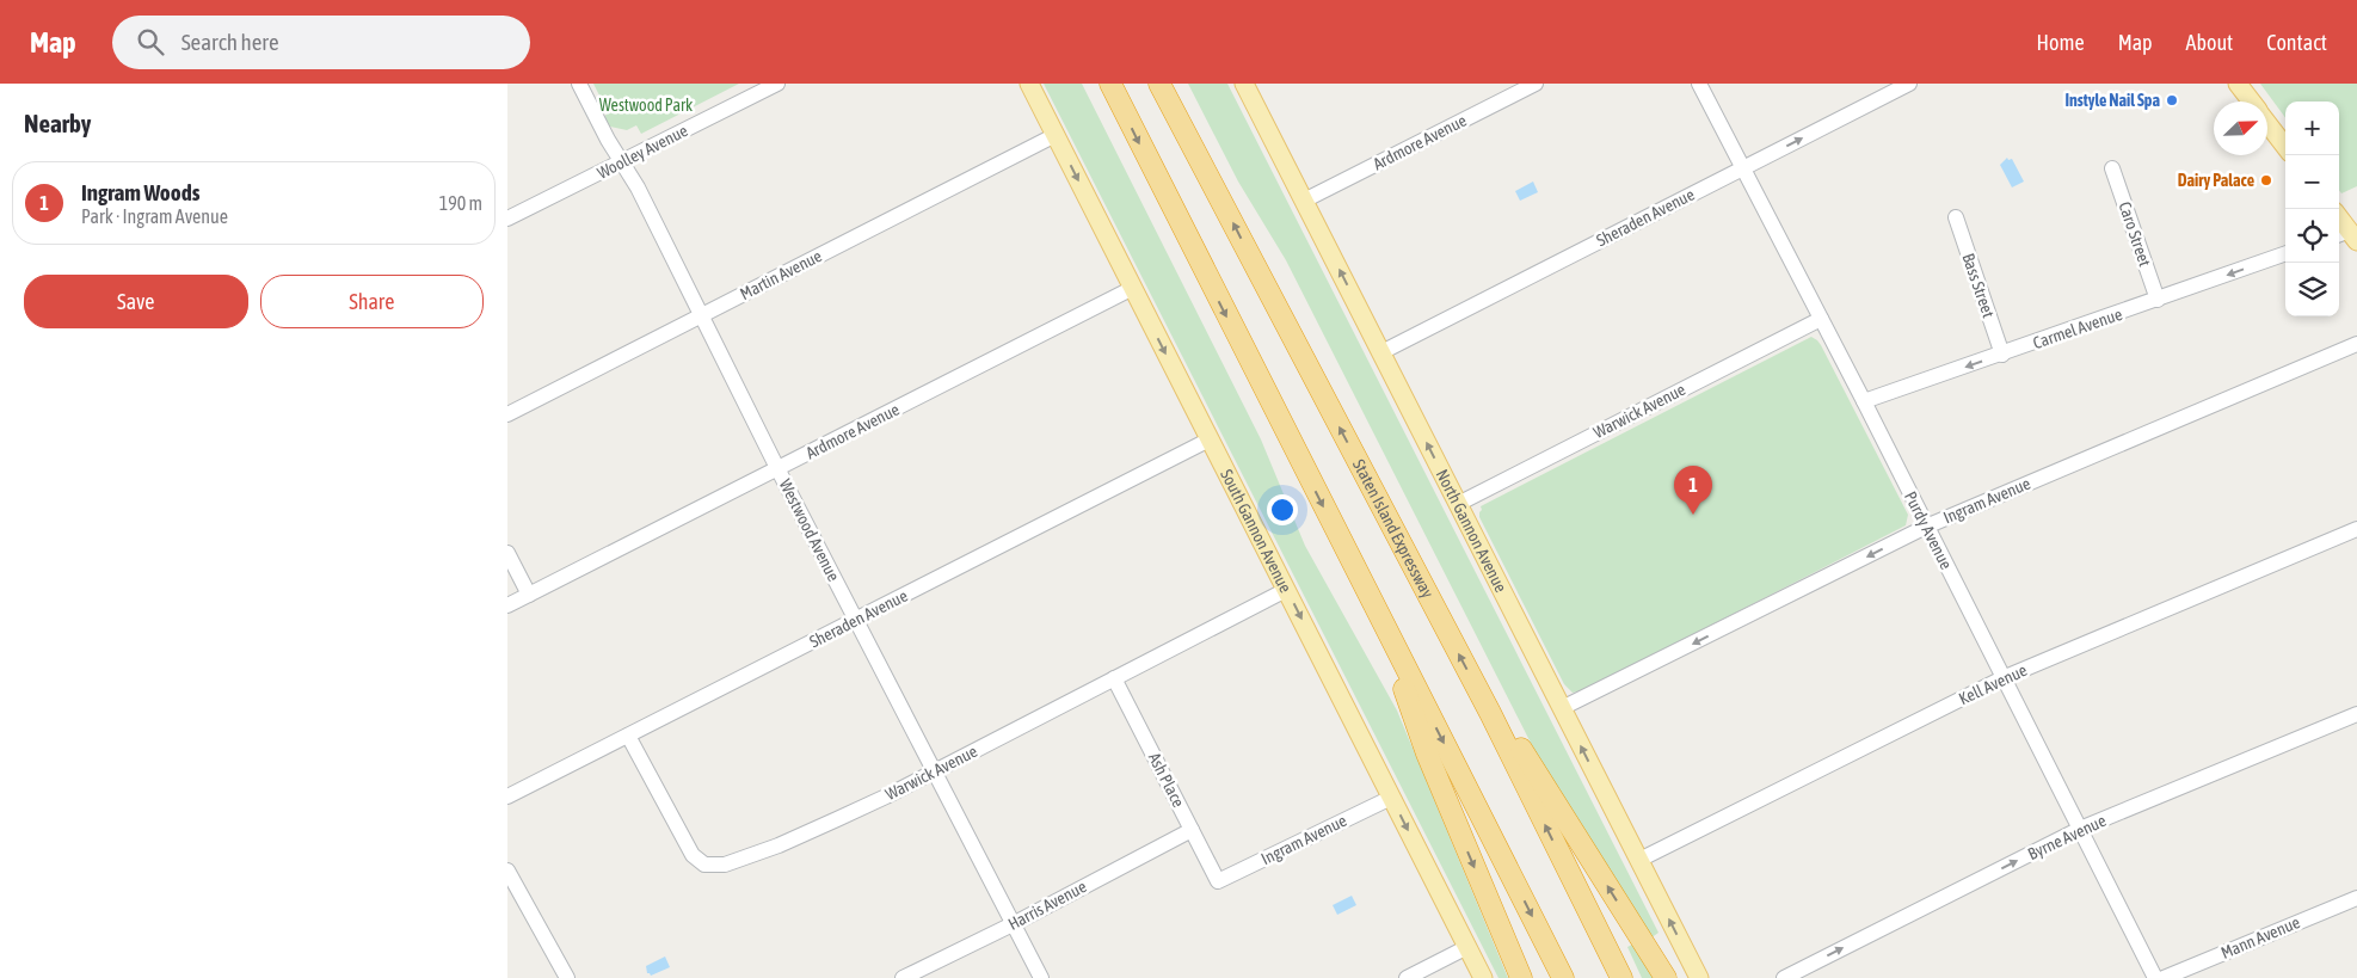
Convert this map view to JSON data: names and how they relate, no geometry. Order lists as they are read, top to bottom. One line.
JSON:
{"streets":{"highway":["Staten Island Expressway"],"main road":["South Gannon Avenue","North Gannon Avenue"],"street":["Ardmore Avenue","Woolley Avenue","Sheraden Avenue","Caro Street","Martin Avenue","Bass Street","Carmel Avenue","Warwick Avenue","Ingram Avenue","Westwood Avenue","Purdy Avenue","Kell Avenue","Ash Place","Byrne Avenue","Harris Avenue","Mann Avenue"]},"crossings":[["Ardmore Avenue","Westwood Avenue"],["Ardmore Avenue","South Gannon Avenue"],["Ardmore Avenue","North Gannon Avenue"],["Woolley Avenue","Westwood Avenue"],["Sheraden Avenue","Warwick Avenue"],["Sheraden Avenue","Westwood Avenue"],["Sheraden Avenue","Purdy Avenue"],["Sheraden Avenue","South Gannon Avenue"],["Sheraden Avenue","North Gannon Avenue"],["Caro Street","Carmel Avenue"],["Martin Avenue","Westwood Avenue"],["Martin Avenue","South Gannon Avenue"],["Bass Street","Carmel Avenue"],["Carmel Avenue","Purdy Avenue"],["Warwick Avenue","Westwood Avenue"],["Warwick Avenue","Purdy Avenue"],["Warwick Avenue","South Gannon Avenue"],["Warwick Avenue","North Gannon Avenue"],["Warwick Avenue","Ash Place"],["Ingram Avenue","Purdy Avenue"],["Ingram Avenue","South Gannon Avenue"],["Ingram Avenue","North Gannon Avenue"],["Ingram Avenue","Ash Place"],["Westwood Avenue","Harris Avenue"],["Purdy Avenue","Kell Avenue"],["Purdy Avenue","Byrne Avenue"],["North Gannon Avenue","Kell Avenue"],["Ash Place","Harris Avenue"]],"one_way":["Carmel Avenue","Ingram Avenue","South Gannon Avenue","North Gannon Avenue","Byrne Avenue"],"parks":["Westwood Park"],"places":["Instyle Nail Spa","Dairy Palace"],"north":"top right","page":{"header":"Map","search":"Search here","nav":["Home","Map","About","Contact"],"heading":"Nearby","map_buttons":["+","−"],"list":[{"mark":"1","name":"Ingram Woods","note":"Park · Ingram Avenue","value":"190 m"}],"buttons":["Save","Share"],"pins":"1"}}
